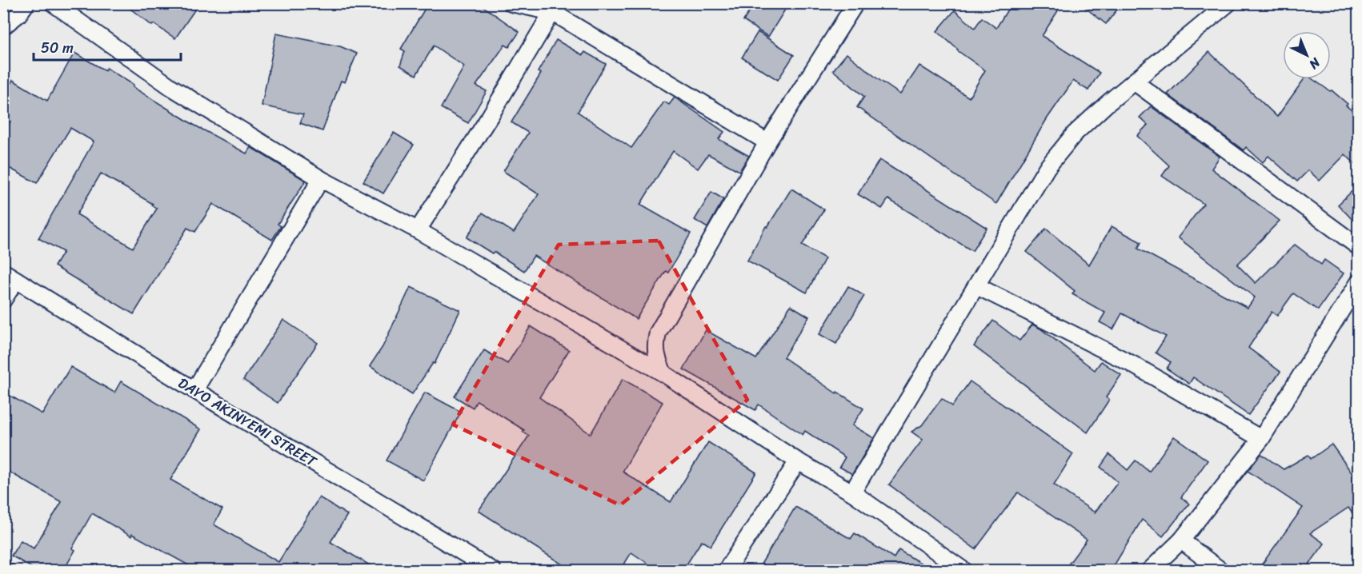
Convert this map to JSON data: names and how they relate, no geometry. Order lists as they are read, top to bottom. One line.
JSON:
{"streets":{"street":["DAYO AKINYEMI STREET"]},"scale_bar":"50 m","north":"bottom right"}
